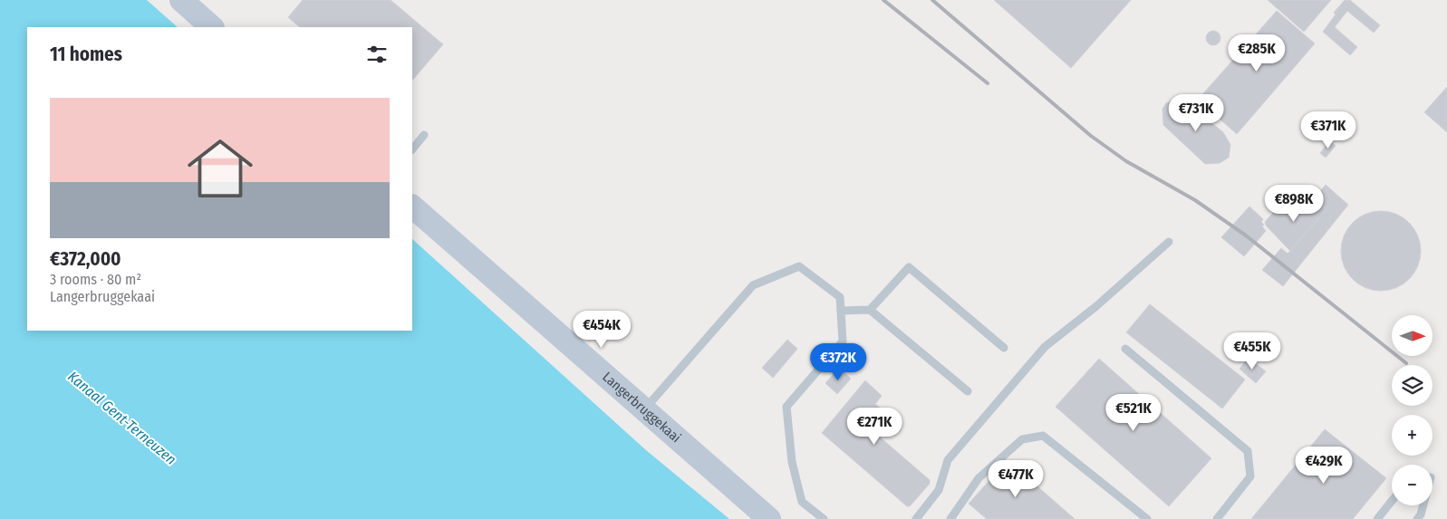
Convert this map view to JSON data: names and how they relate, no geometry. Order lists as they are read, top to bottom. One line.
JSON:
{"streets":{"main road":["Langerbruggekaai"]},"water":["Kanaal Gent-Terneuzen"],"north":"right","page":{"heading":"11 homes","price":["€285K","€731K","€371K","€898K","€454K","€455K","€372K","€521K","€271K","€429K","€477K"],"list":[{"name":"€372,000","note":"3 rooms · 80 m² · Langerbruggekaai"}],"map_buttons":["+","−"]}}
